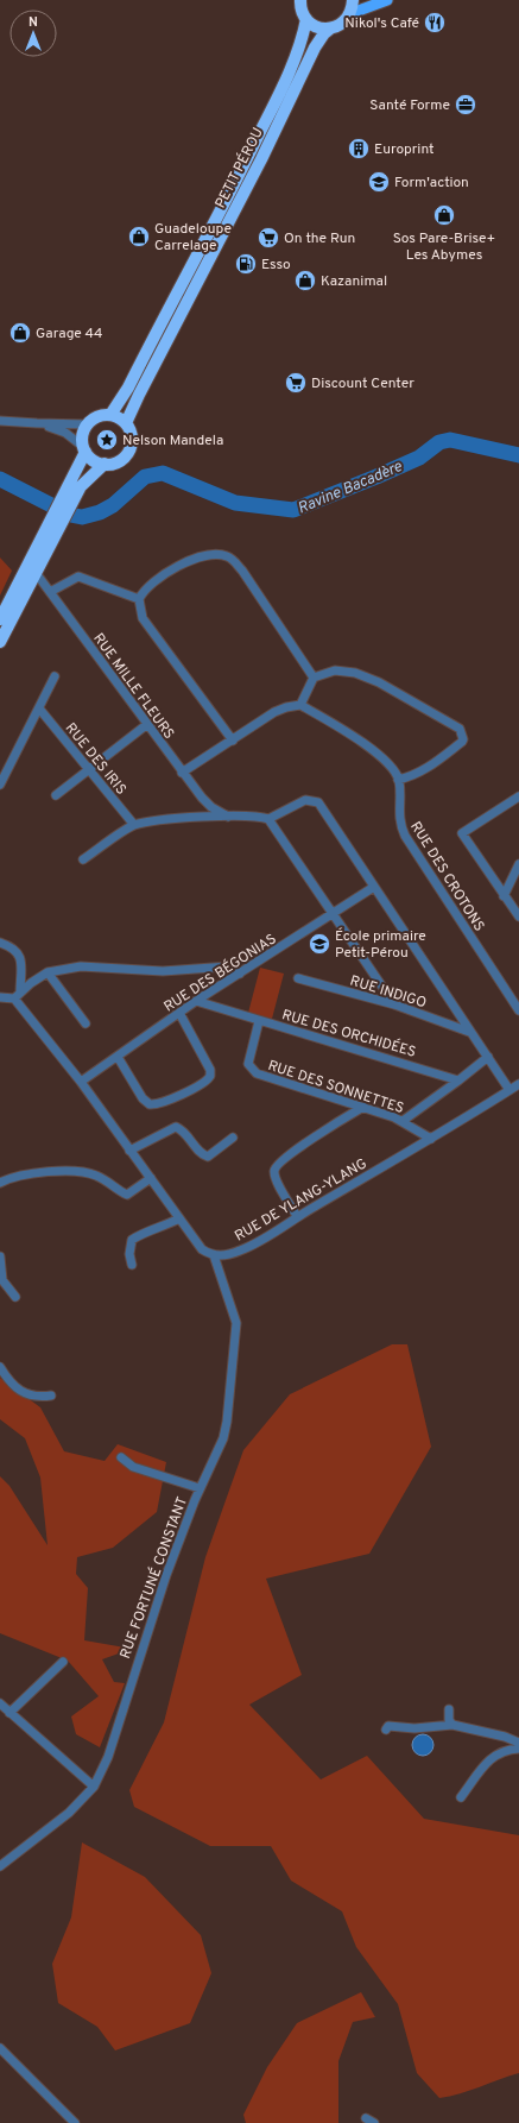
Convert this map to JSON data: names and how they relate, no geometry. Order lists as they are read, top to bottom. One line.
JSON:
{"streets":{"highway":["PETIT PÉROU"],"street":["RUE MILLE FLEURS","RUE DES IRIS","RUE DES CROTONS","RUE DES BÉGONIAS","RUE INDIGO","RUE DES ORCHIDÉES","RUE DES SONNETTES","RUE DE YLANG-YLANG","RUE FORTUNÉ CONSTANT"]},"crossings":[["RUE DES BÉGONIAS","RUE DES ORCHIDÉES"],["RUE DES ORCHIDÉES","RUE DES SONNETTES"],["RUE DES SONNETTES","RUE DE YLANG-YLANG"],["RUE DE YLANG-YLANG","RUE FORTUNÉ CONSTANT"]],"water":["Ravine Bacadère"],"places":{"restaurant":["Nikol's Café"],"office":["Santé Forme"],"building":["Europrint"],"school or university":["Form'action","École primaire Petit-Pérou"],"shop":["Sos Pare-Brise+ Les Abymes","Guadeloupe Carrelage","Kazanimal","Garage 44"],"supermarket":["On the Run","Discount Center"],"fuel station":["Esso"],"place":["Nelson Mandela"]},"north":"top"}
